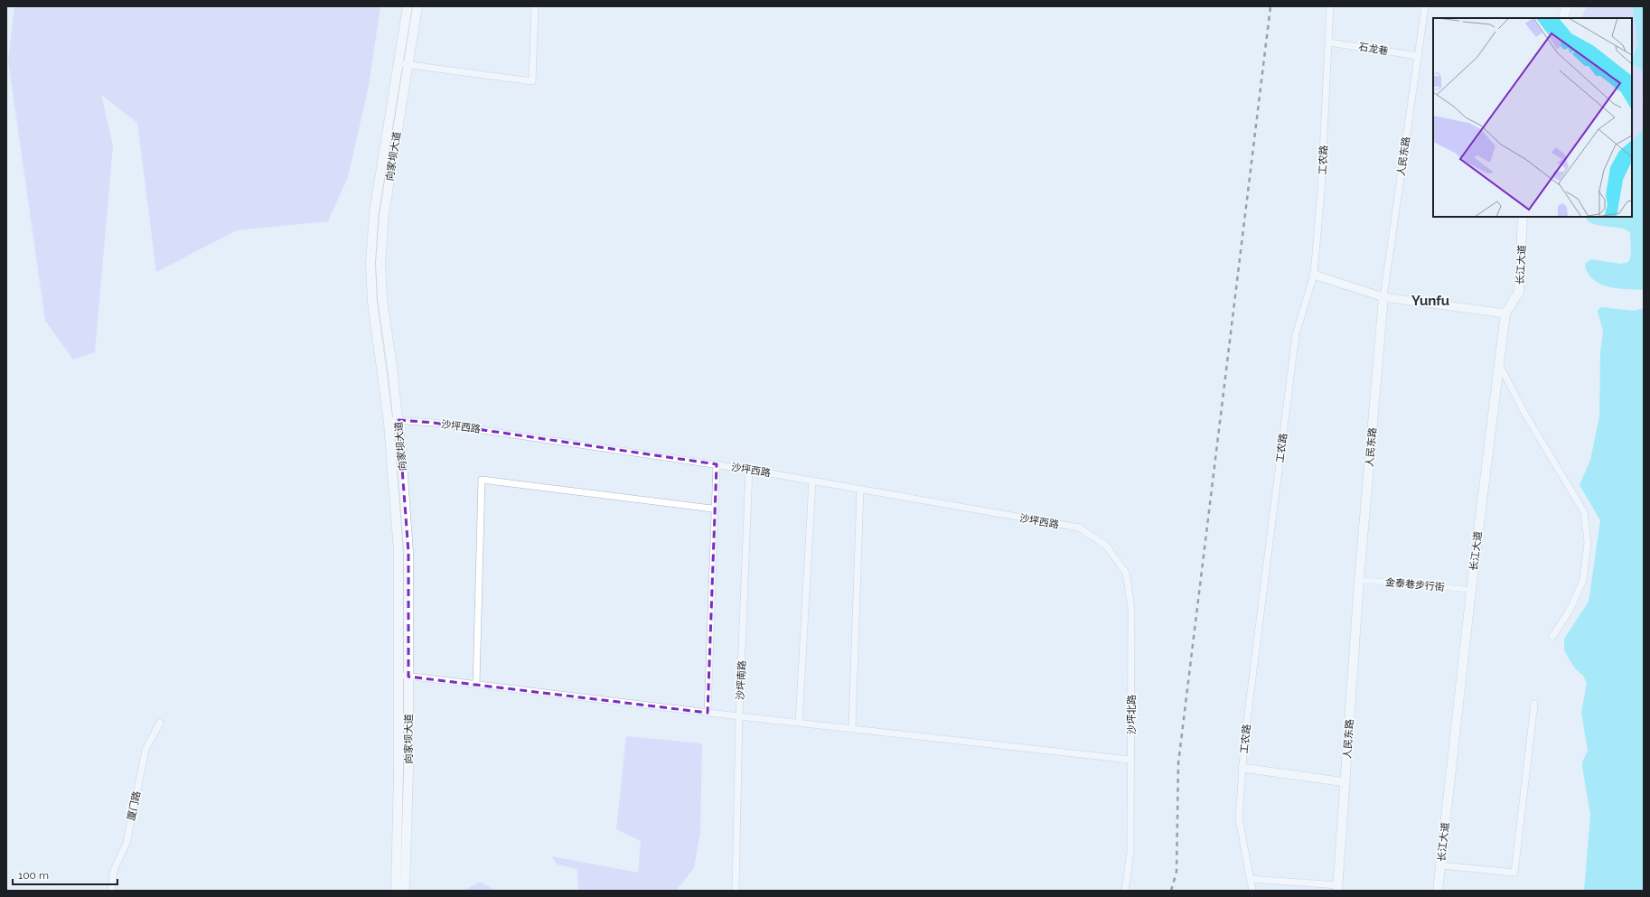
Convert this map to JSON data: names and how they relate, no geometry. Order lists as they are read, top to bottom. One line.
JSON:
{"streets":{"main road":["向家坝大道","人民东路","长江大道"],"street":["石龙巷","工农路","沙坪西路","金泰巷步行街","沙坪南路","沙坪北路","厦门路"]},"crossings":[["石龙巷","人民东路"],["石龙巷","工农路"],["向家坝大道","沙坪西路"],["人民东路","金泰巷步行街"],["长江大道","金泰巷步行街"],["沙坪西路","沙坪南路"],["沙坪西路","沙坪北路"]],"districts":["Yunfu"],"scale_bar":"100 m"}
